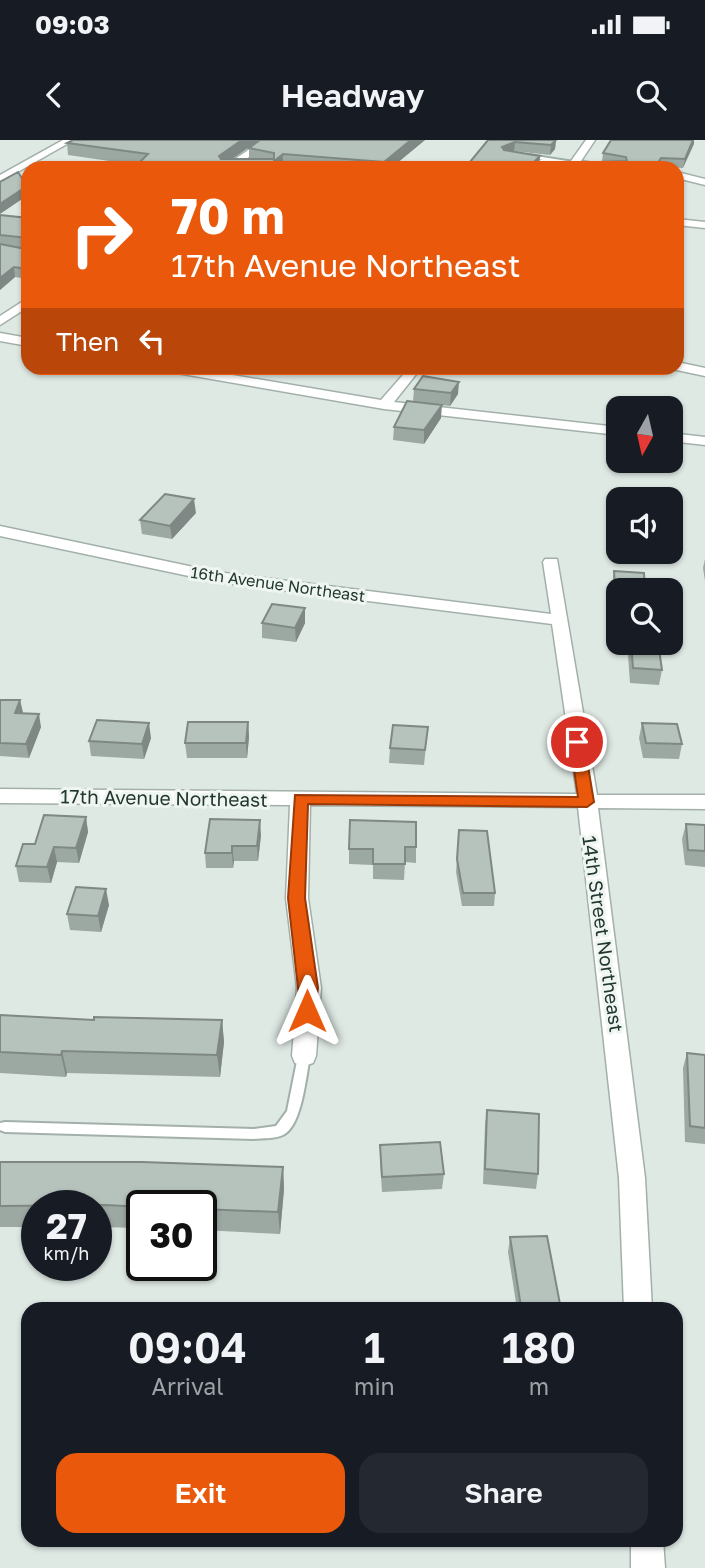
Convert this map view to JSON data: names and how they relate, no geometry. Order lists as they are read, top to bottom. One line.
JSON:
{"streets":{"street":["16th Avenue Northeast","17th Avenue Northeast","14th Street Northeast"]},"crossings":[["16th Avenue Northeast","14th Street Northeast"],["17th Avenue Northeast","14th Street Northeast"]],"north":"bottom","page":{"status":"09:03","header":"Headway","turn":["70 m","17th Avenue Northeast"],"then":"Then","speed":"27 km/h","limit":"30","eta":["09:04","Arrival","1","min","180","m"],"buttons":["Exit","Share"]}}
